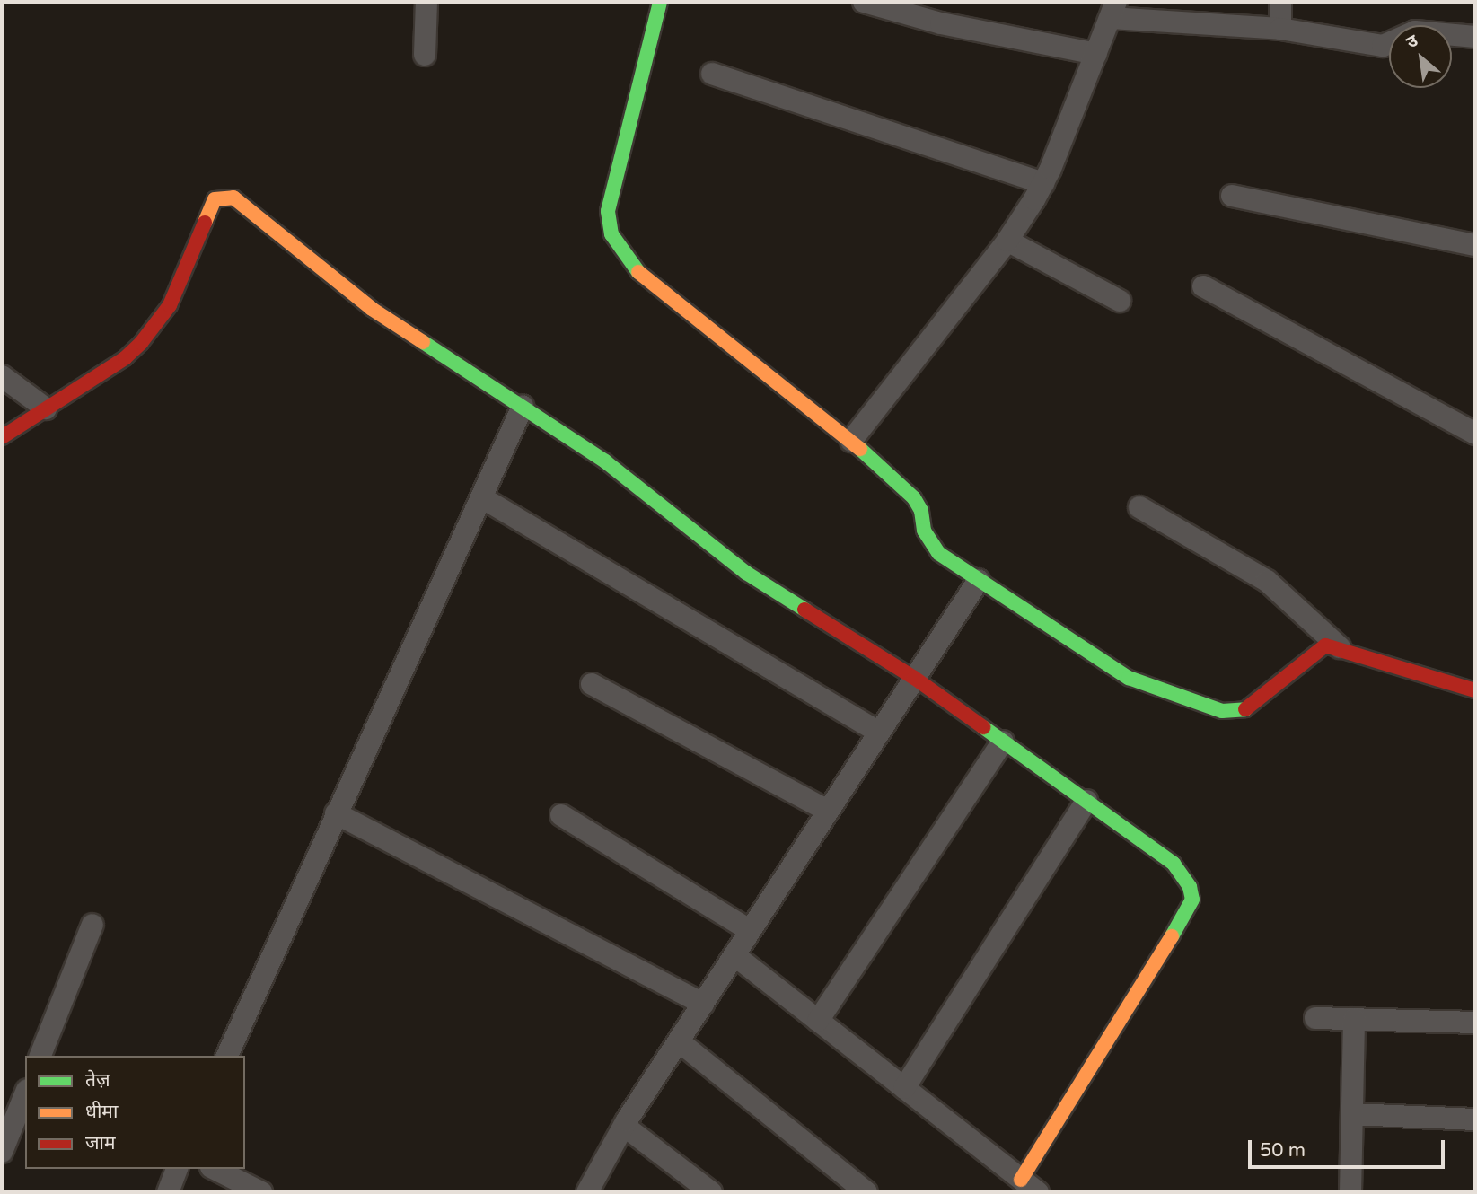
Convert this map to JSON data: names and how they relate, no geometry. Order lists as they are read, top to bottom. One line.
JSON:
{"legend":["तेज़","धीमा","जाम"],"scale_bar":"50 m","north":"top left"}
